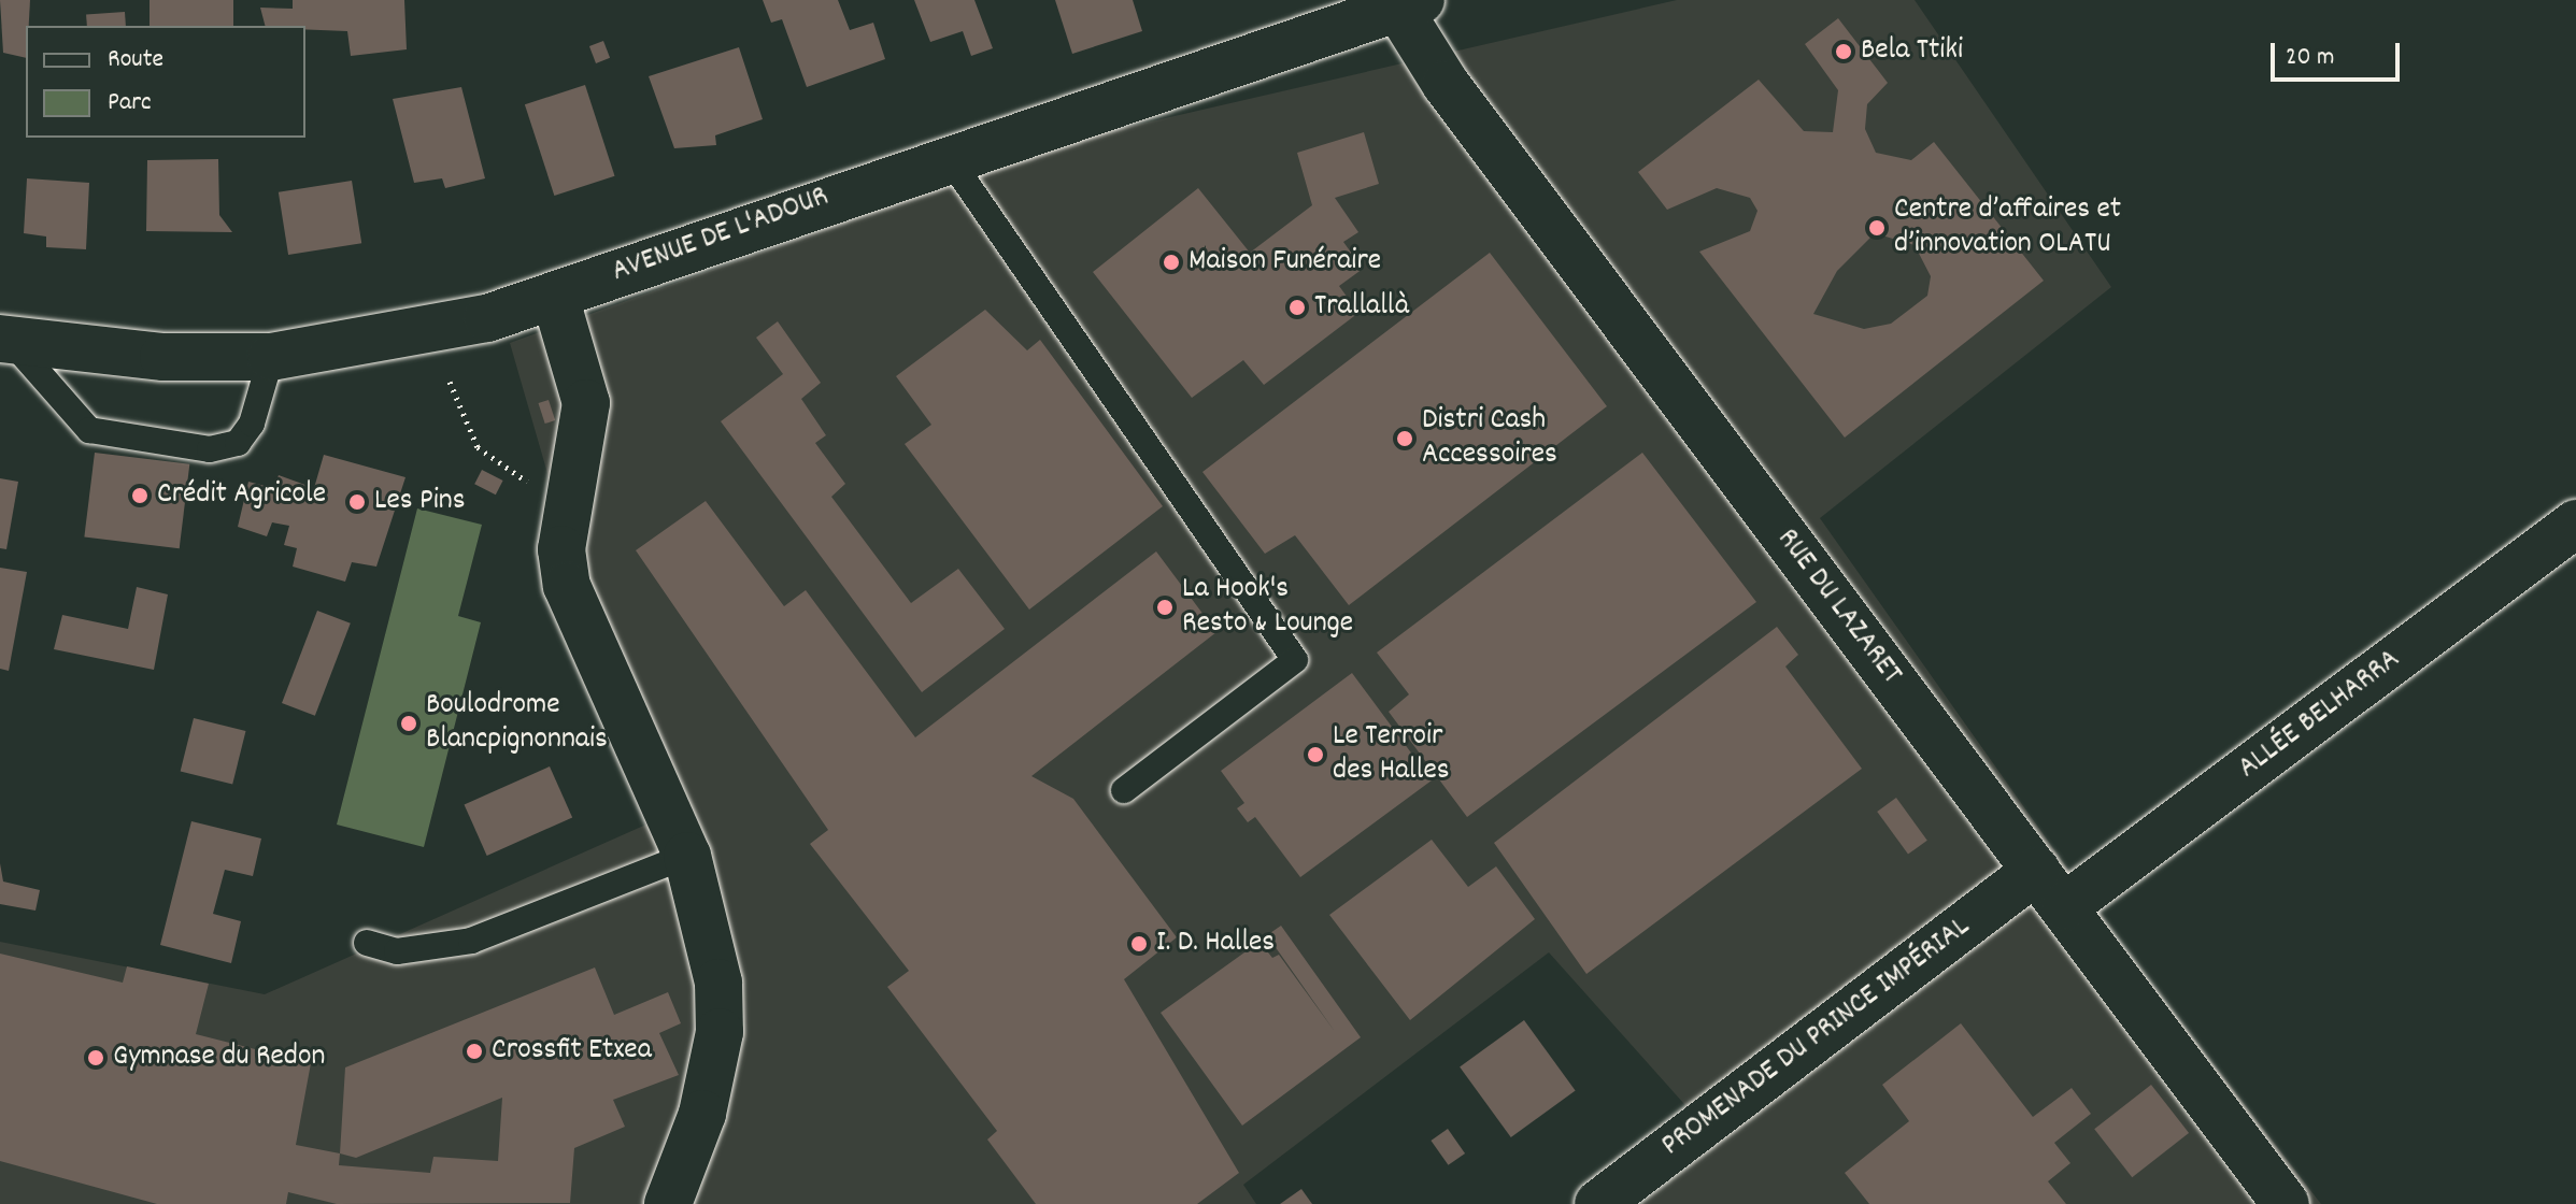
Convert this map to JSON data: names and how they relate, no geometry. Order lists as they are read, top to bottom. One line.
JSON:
{"streets":{"street":["AVENUE DE L'ADOUR","RUE DU LAZARET","ALLÉE BELHARRA","PROMENADE DU PRINCE IMPÉRIAL"]},"crossings":[["AVENUE DE L'ADOUR","RUE DU LAZARET"],["RUE DU LAZARET","ALLÉE BELHARRA"],["RUE DU LAZARET","PROMENADE DU PRINCE IMPÉRIAL"]],"places":["Bela Ttiki","Centre d’affaires et d’innovation OLATU","Maison Funéraire","Trallallà","Distri Cash Accessoires","Crédit Agricole","Les Pins","La Hook's Resto & Lounge","Boulodrome Blancpignonnais","Le Terroir des Halles","I. D. Halles","Crossfit Etxea","Gymnase du Redon"],"legend":["Route","Parc"],"scale_bar":"20 m"}
